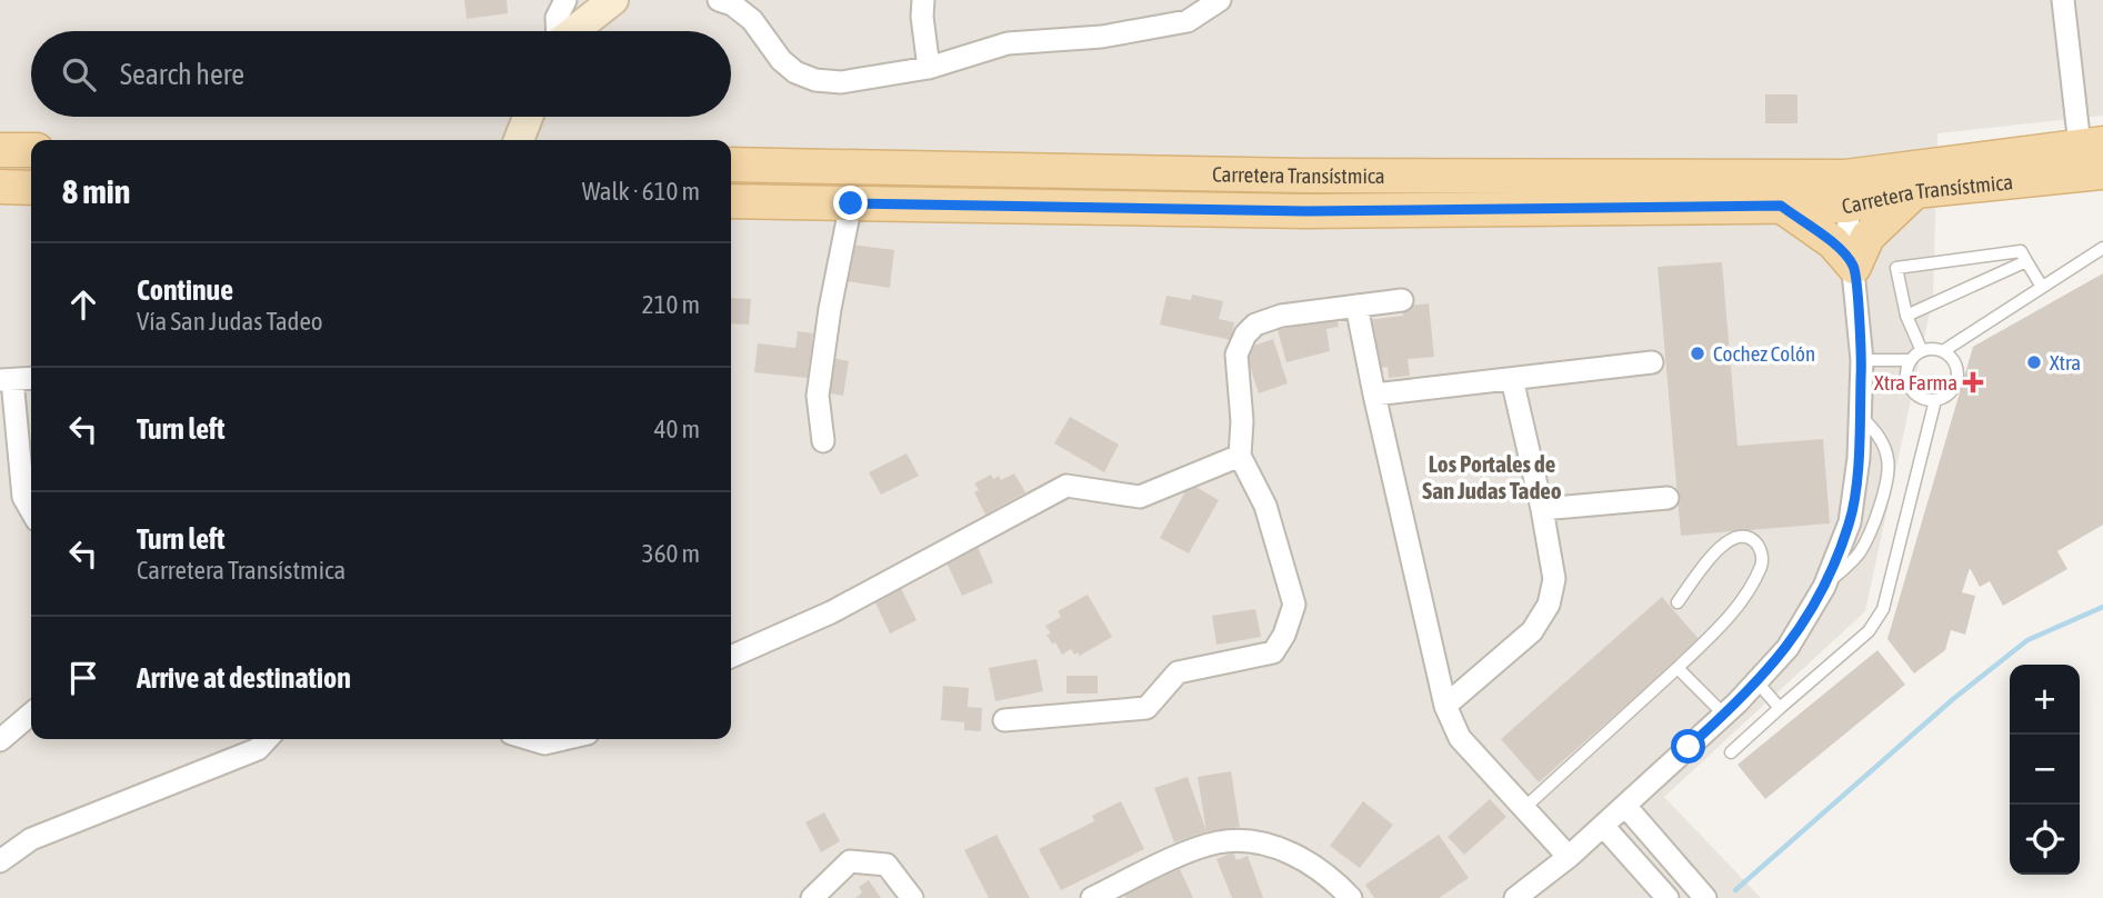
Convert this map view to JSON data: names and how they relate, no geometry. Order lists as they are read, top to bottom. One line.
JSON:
{"streets":{"main road":["Carretera Transístmica"]},"districts":["Los Portales de San Judas Tadeo"],"places":{"other":["Cochez Colón","Xtra"],"health":["Xtra Farma"]},"page":{"search":"Search here","heading":["8 min","Walk · 610 m"],"list":[["Continue","Vía San Judas Tadeo","210 m"],["Turn left","40 m"],["Turn left","Carretera Transístmica","360 m"],"Arrive at destination"],"map_buttons":["+","−"]}}
